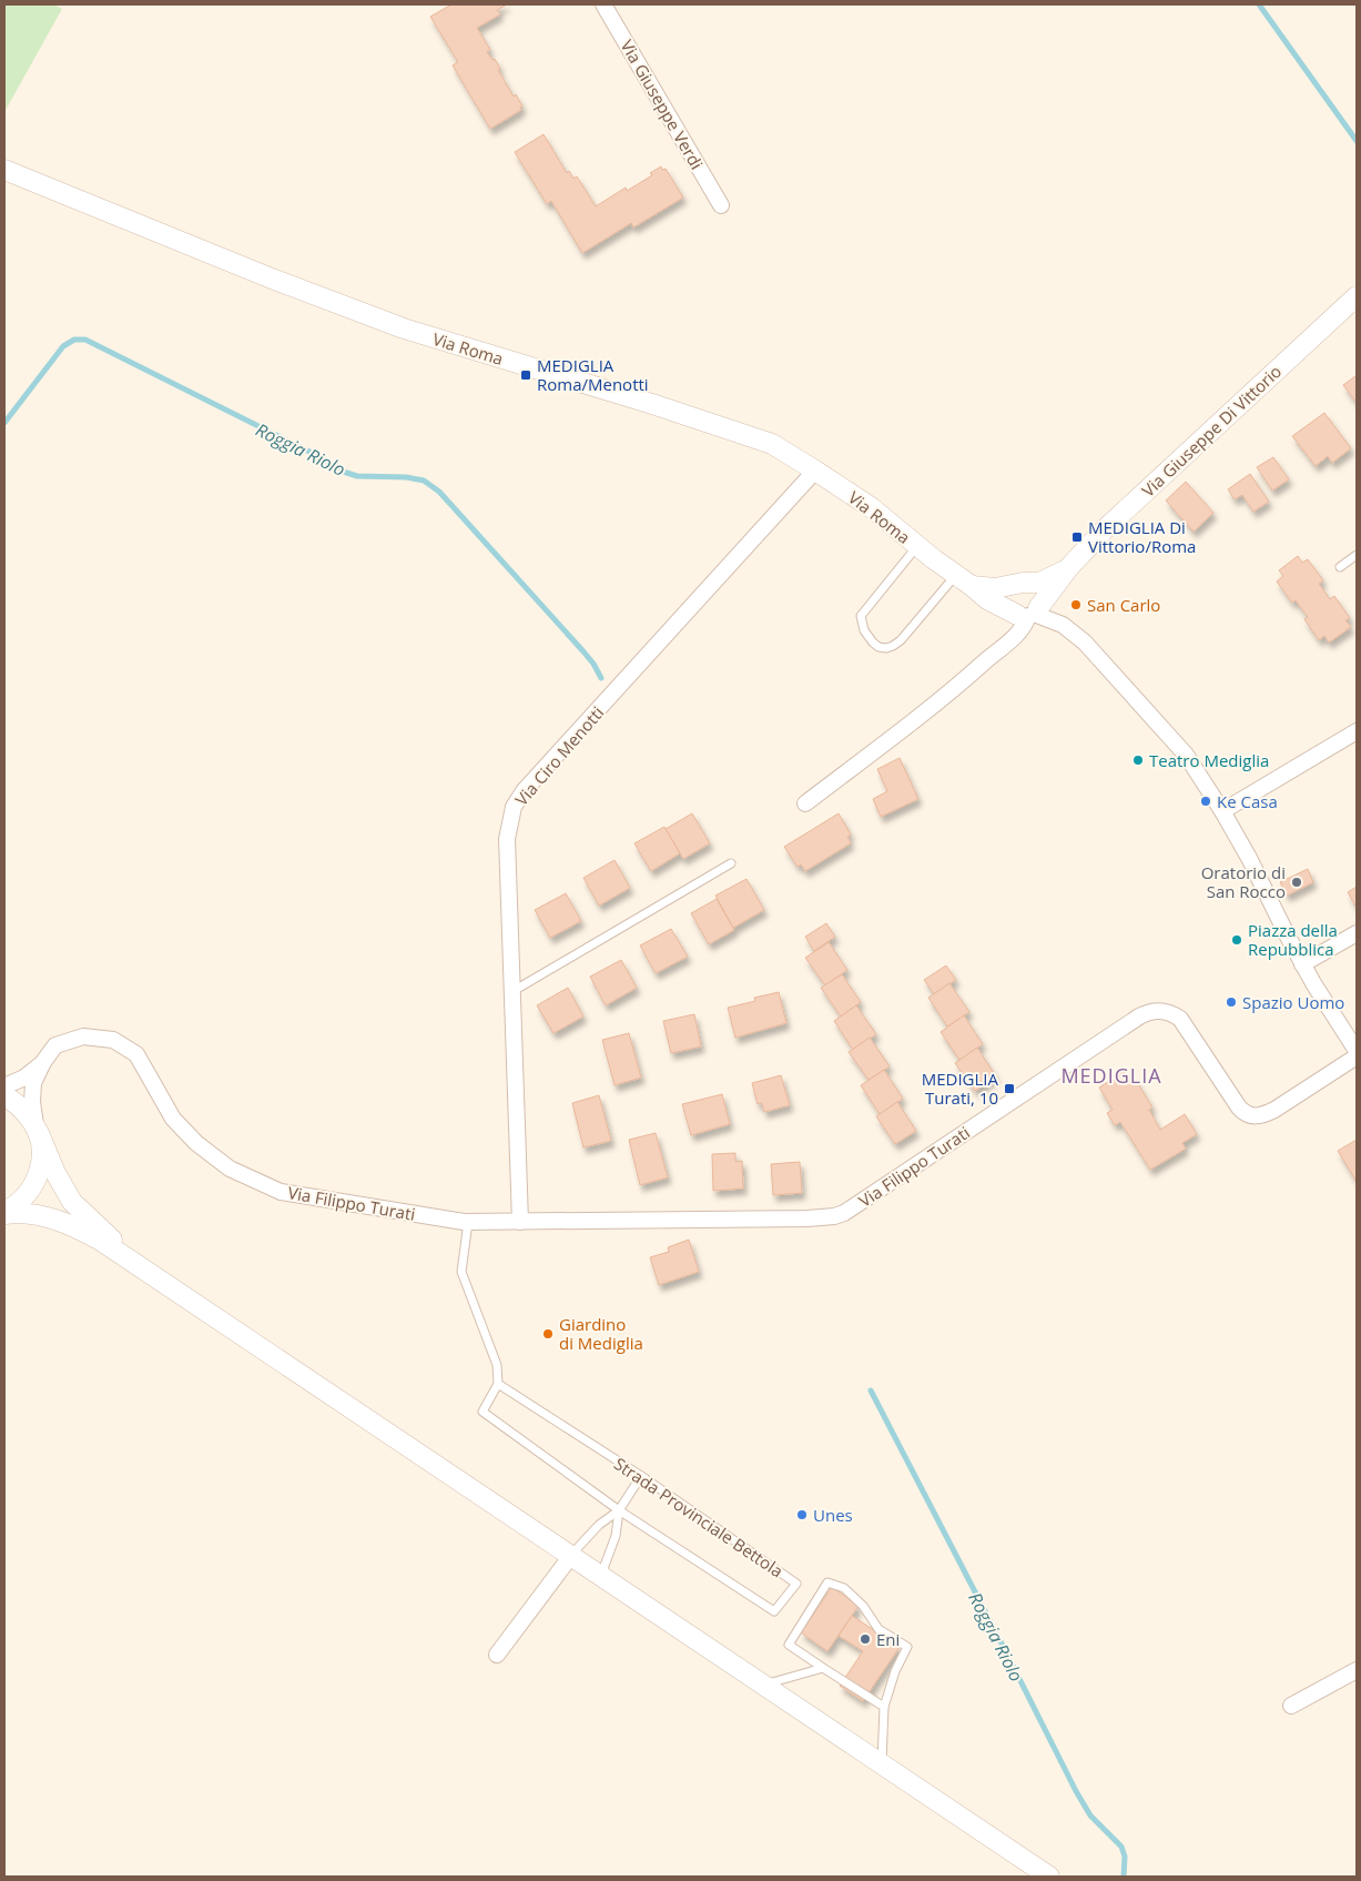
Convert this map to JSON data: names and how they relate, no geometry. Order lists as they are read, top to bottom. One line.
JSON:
{"streets":{"street":["Via Giuseppe Verdi","Via Roma","Via Giuseppe Di Vittorio","Via Ciro Menotti","Via Filippo Turati"],"lane":["Strada Provinciale Bettola"]},"crossings":[["Via Roma","Via Giuseppe Di Vittorio"],["Via Roma","Via Ciro Menotti"],["Via Ciro Menotti","Via Filippo Turati"]],"districts":["MEDIGLIA"],"water":["Roggia Riolo"],"places":{"transit":["MEDIGLIA Roma/Menotti","MEDIGLIA Di Vittorio/Roma","MEDIGLIA Turati, 10"],"other":["San Carlo","Teatro Mediglia","Ke Casa","Oratorio di San Rocco","Piazza della Repubblica","Spazio Uomo","Giardino di Mediglia","Unes","Eni"]}}
